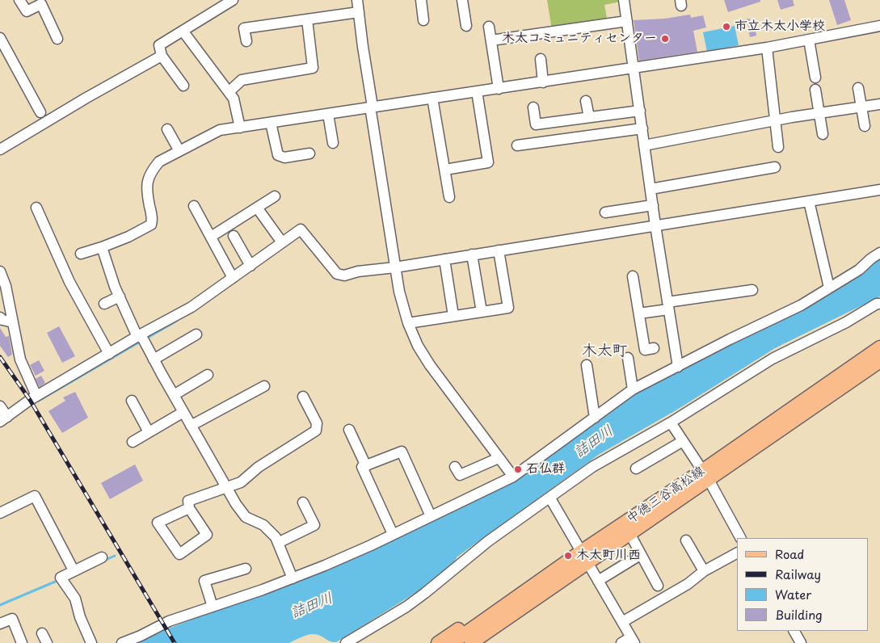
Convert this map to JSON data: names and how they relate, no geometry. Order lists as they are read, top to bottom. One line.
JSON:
{"streets":{"main road":["中徳三谷高松線"]},"districts":["木太町"],"water":["詰田川"],"places":["市立木太小学校","木太コミュニティセンター","石仏群","木太町川西"],"legend":["Road","Railway","Water","Building"]}
